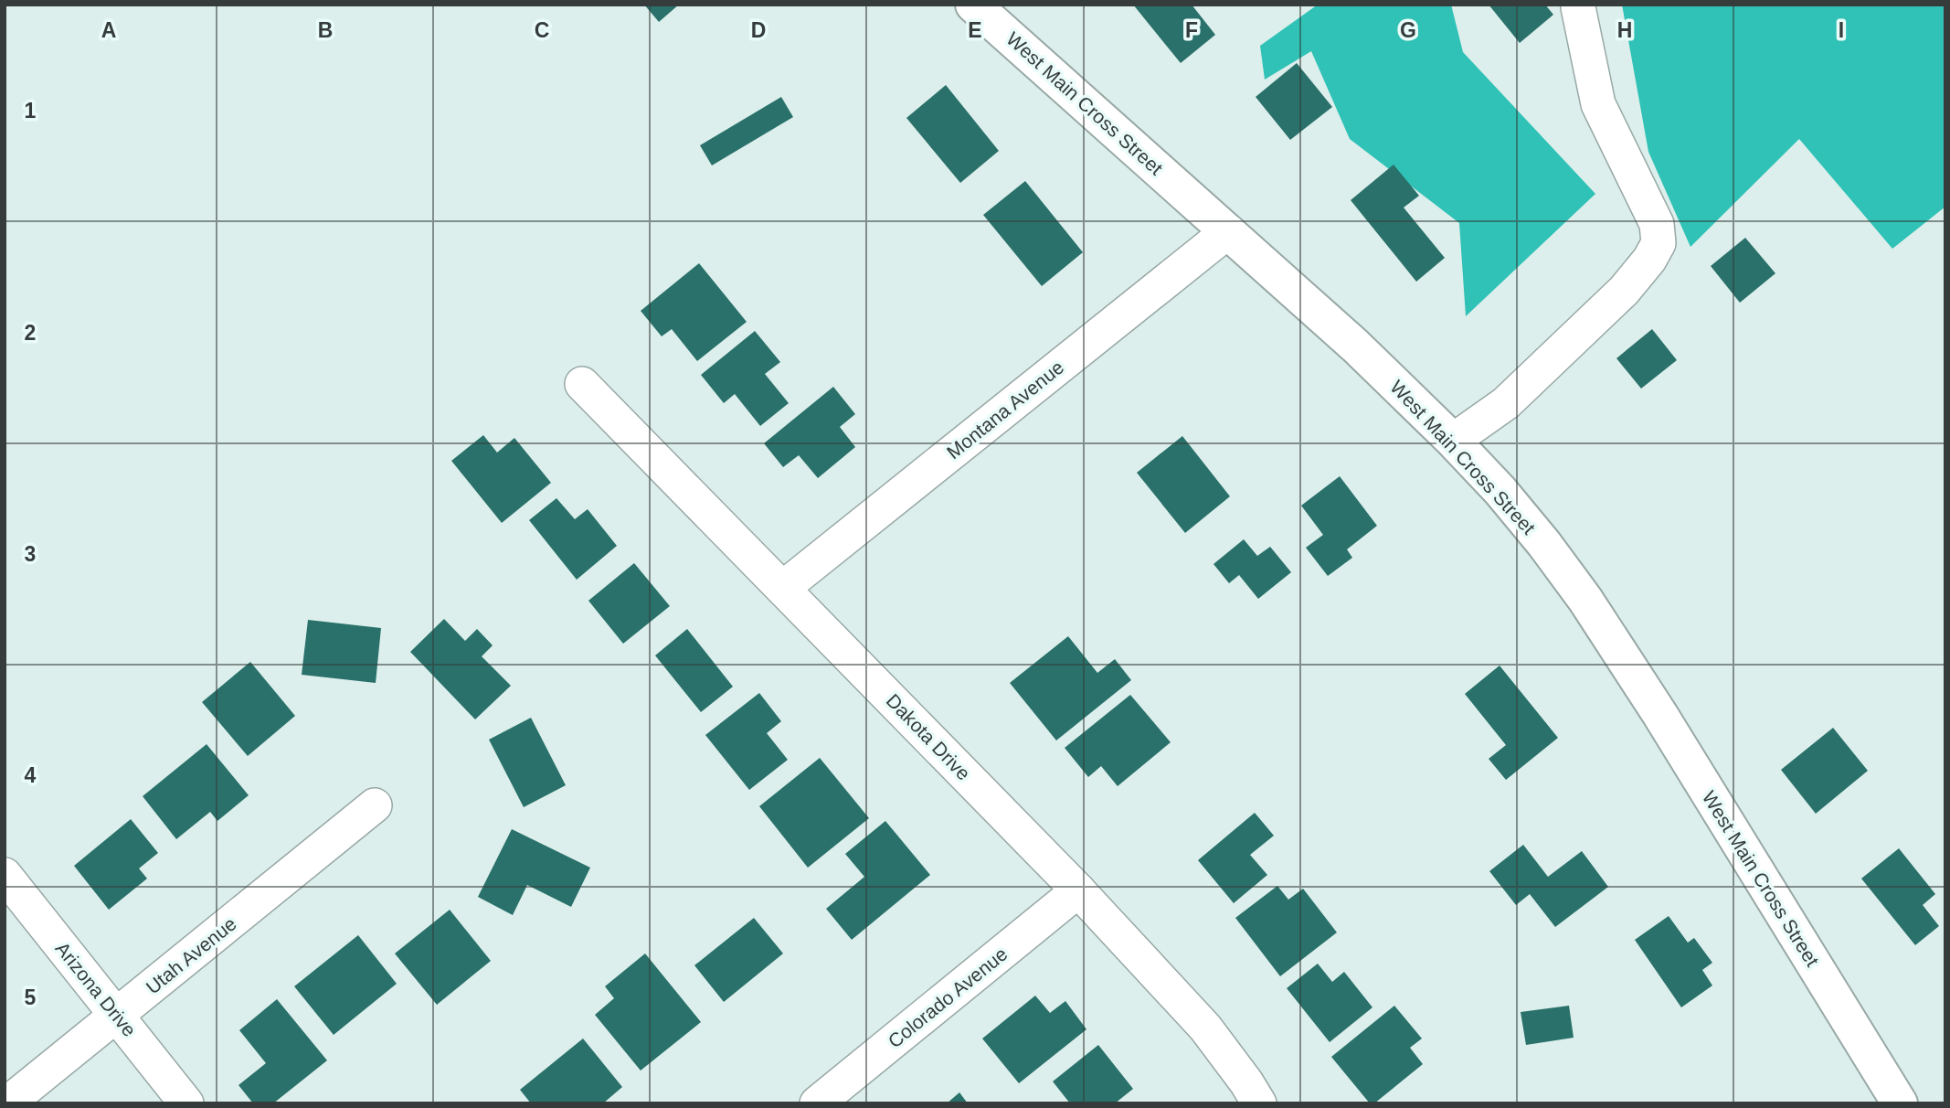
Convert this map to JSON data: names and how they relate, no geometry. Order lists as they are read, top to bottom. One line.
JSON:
{"streets":{"main road":["West Main Cross Street"],"street":["Montana Avenue","Dakota Drive","Utah Avenue","Arizona Drive","Colorado Avenue"]},"crossings":[["West Main Cross Street","Montana Avenue"],["Montana Avenue","Dakota Drive"],["Dakota Drive","Colorado Avenue"],["Utah Avenue","Arizona Drive"]],"grid":{"columns":["A","B","C","D","E","F","G","H","I"],"rows":["1","2","3","4","5"]}}
